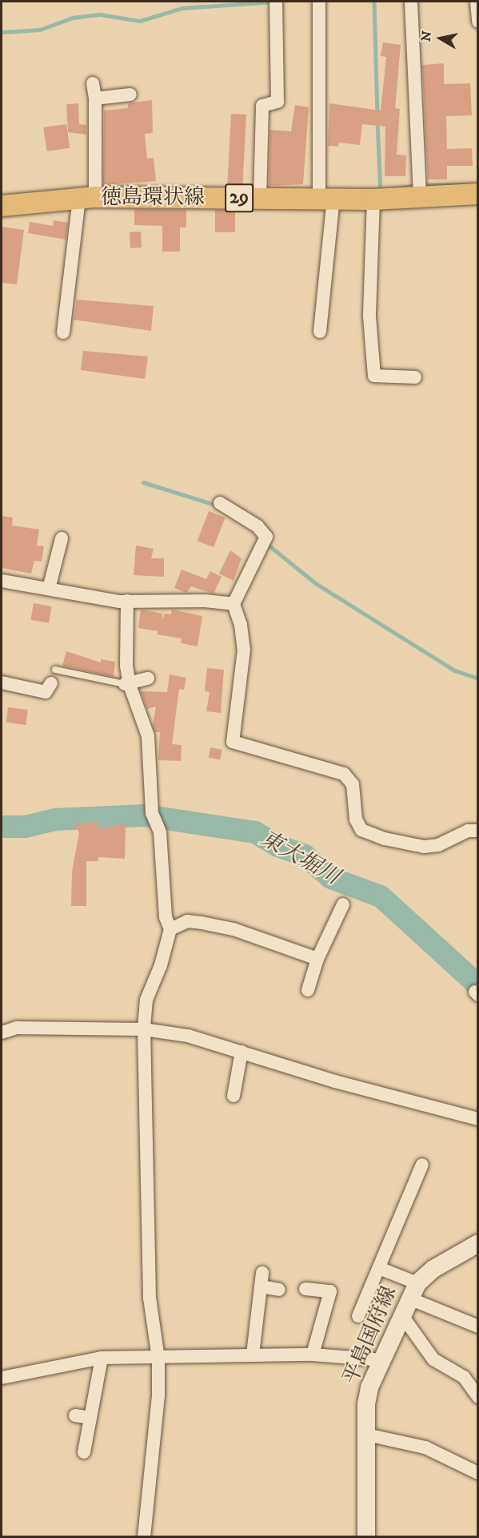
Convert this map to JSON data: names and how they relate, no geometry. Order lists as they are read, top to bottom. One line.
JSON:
{"streets":{"main road":["徳島環状線","29","平島国府線"]},"water":["東大堀川"],"north":"left"}
